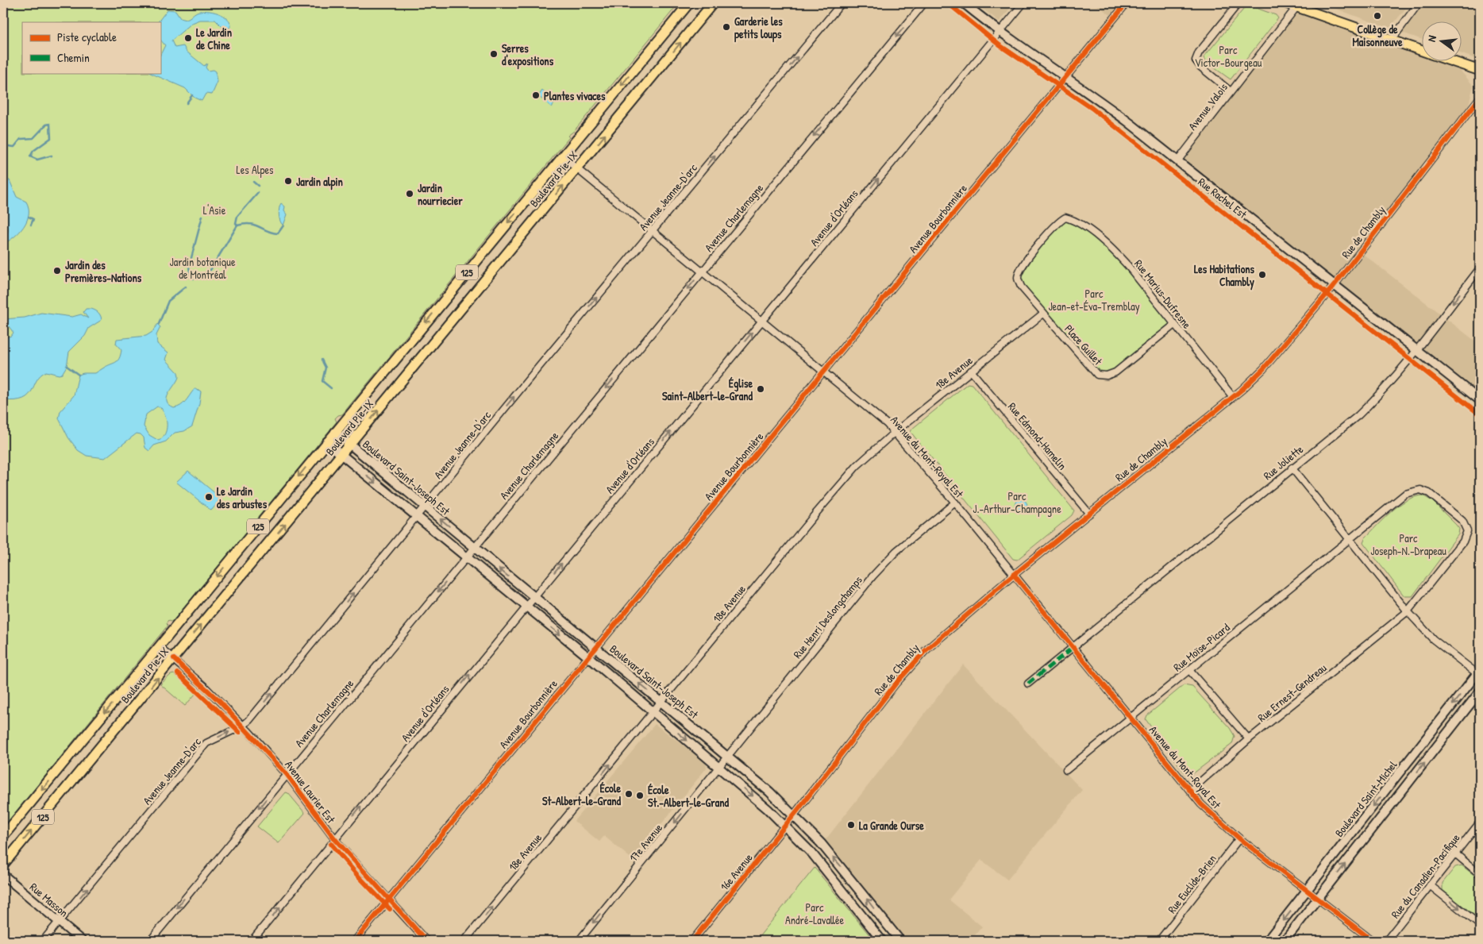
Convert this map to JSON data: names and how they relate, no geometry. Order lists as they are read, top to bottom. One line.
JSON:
{"streets":{"main road":["Boulevard Pie-IX","Rue Rachel Est","125","Boulevard Saint-Joseph Est","Boulevard Saint-Michel","Rue Masson"],"street":["Avenue Valois","Avenue Jeanne-D'arc","Avenue Charlemagne","Avenue d'Orléans","Avenue Bourbonnière","Rue de Chambly","Rue Marius-Dufresne","Place Guillet","18e Avenue","Rue Edmond-Hamelin","Avenue du Mont-Royal Est","Rue Joliette","Rue Henri Deslongchamps","Rue Moïse-Picard","Rue Ernest-Gendreau","Avenue Laurier Est","17e Avenue","16e Avenue","Rue du Canadien-Pacifique","Rue Euclide-Brien"]},"crossings":[["Avenue Valois","Rue Rachel Est"],["Boulevard Pie-IX","Avenue du Mont-Royal Est"],["Boulevard Pie-IX","Boulevard Saint-Joseph Est"],["Boulevard Pie-IX","Avenue Laurier Est"],["Avenue Jeanne-D'arc","Avenue du Mont-Royal Est"],["Avenue Jeanne-D'arc","Boulevard Saint-Joseph Est"],["Avenue Jeanne-D'arc","Avenue Laurier Est"],["Avenue Jeanne-D'arc","Rue Masson"],["Rue Rachel Est","Avenue d'Orléans"],["Rue Rachel Est","Avenue Bourbonnière"],["Rue Rachel Est","Rue de Chambly"],["Rue Rachel Est","Rue Joliette"],["Avenue Charlemagne","Avenue du Mont-Royal Est"],["Avenue Charlemagne","Boulevard Saint-Joseph Est"],["Avenue Charlemagne","Avenue Laurier Est"],["Avenue d'Orléans","Avenue du Mont-Royal Est"],["Avenue d'Orléans","Boulevard Saint-Joseph Est"],["Avenue d'Orléans","Avenue Laurier Est"],["Avenue Bourbonnière","Avenue du Mont-Royal Est"],["Avenue Bourbonnière","Boulevard Saint-Joseph Est"],["Avenue Bourbonnière","Avenue Laurier Est"],["Rue de Chambly","Rue Marius-Dufresne"],["Rue de Chambly","Rue Edmond-Hamelin"],["Rue de Chambly","Avenue du Mont-Royal Est"],["Rue de Chambly","Boulevard Saint-Joseph Est"],["Rue de Chambly","16e Avenue"],["Rue Marius-Dufresne","Place Guillet"],["Place Guillet","18e Avenue"],["18e Avenue","Rue Edmond-Hamelin"],["18e Avenue","Avenue du Mont-Royal Est"],["18e Avenue","Boulevard Saint-Joseph Est"],["Avenue du Mont-Royal Est","Rue Joliette"],["Avenue du Mont-Royal Est","Rue Henri Deslongchamps"],["Avenue du Mont-Royal Est","Rue Moïse-Picard"],["Avenue du Mont-Royal Est","Rue Ernest-Gendreau"],["Avenue du Mont-Royal Est","Boulevard Saint-Michel"],["Avenue du Mont-Royal Est","Rue Euclide-Brien"],["Boulevard Saint-Joseph Est","Rue Henri Deslongchamps"],["Boulevard Saint-Joseph Est","17e Avenue"],["Boulevard Saint-Joseph Est","16e Avenue"],["Rue Henri Deslongchamps","17e Avenue"],["Rue Moïse-Picard","Rue Ernest-Gendreau"]],"one_way":["Avenue Jeanne-D'arc","Avenue Charlemagne","Avenue d'Orléans","17e Avenue"],"parks":["Parc Victor-Bourgeau","Les Alpes","L'Asie","Jardin botanique de Montréal","Parc Jean-et-Éva-Tremblay","Parc J.-Arthur-Champagne","Parc Joseph-N.-Drapeau","Parc André-Lavallée"],"places":["Collège de Maisonneuve","Garderie les petits loups","Le Jardin de Chine","Serres d'expositions","Plantes vivaces","Jardin alpin","Jardin nourriecier","Jardin des Premières-Nations","Les Habitations Chambly","Église Saint-Albert-le-Grand","Le Jardin des arbustes","École St-Albert-le-Grand","École St.-Albert-le-Grand","La Grande Ourse"],"legend":["Piste cyclable","Chemin"],"north":"left"}
